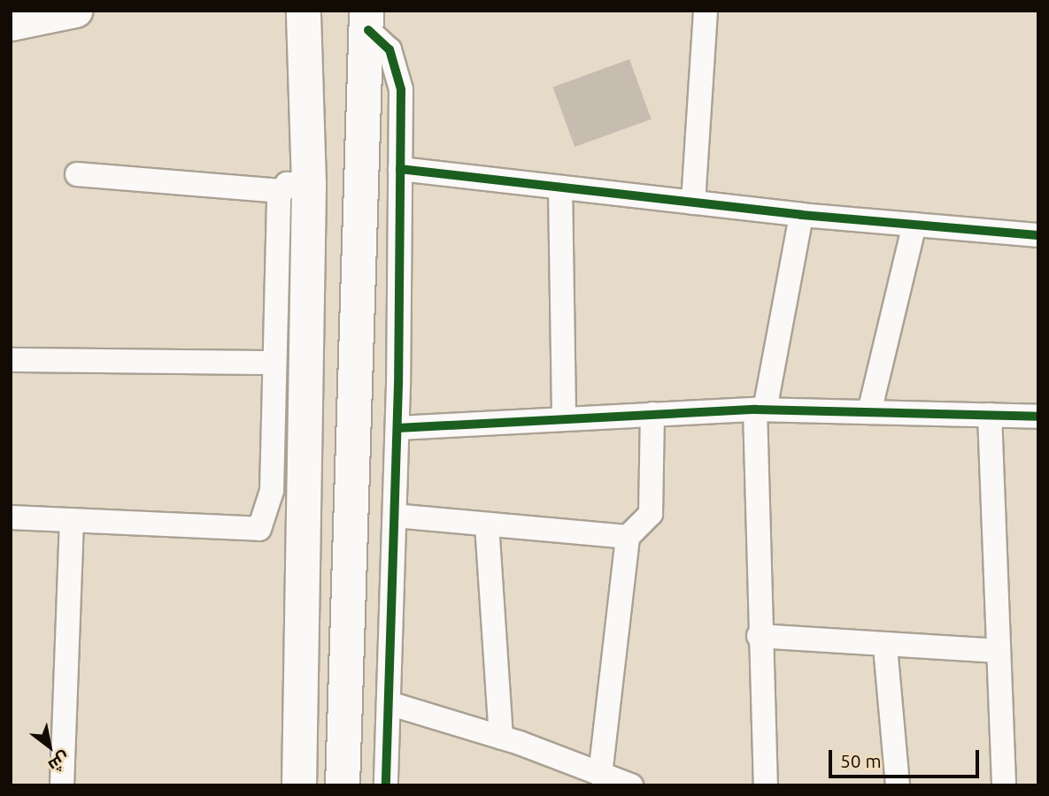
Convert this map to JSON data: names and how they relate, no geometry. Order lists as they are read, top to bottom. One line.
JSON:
{"scale_bar":"50 m","north":"bottom right"}
